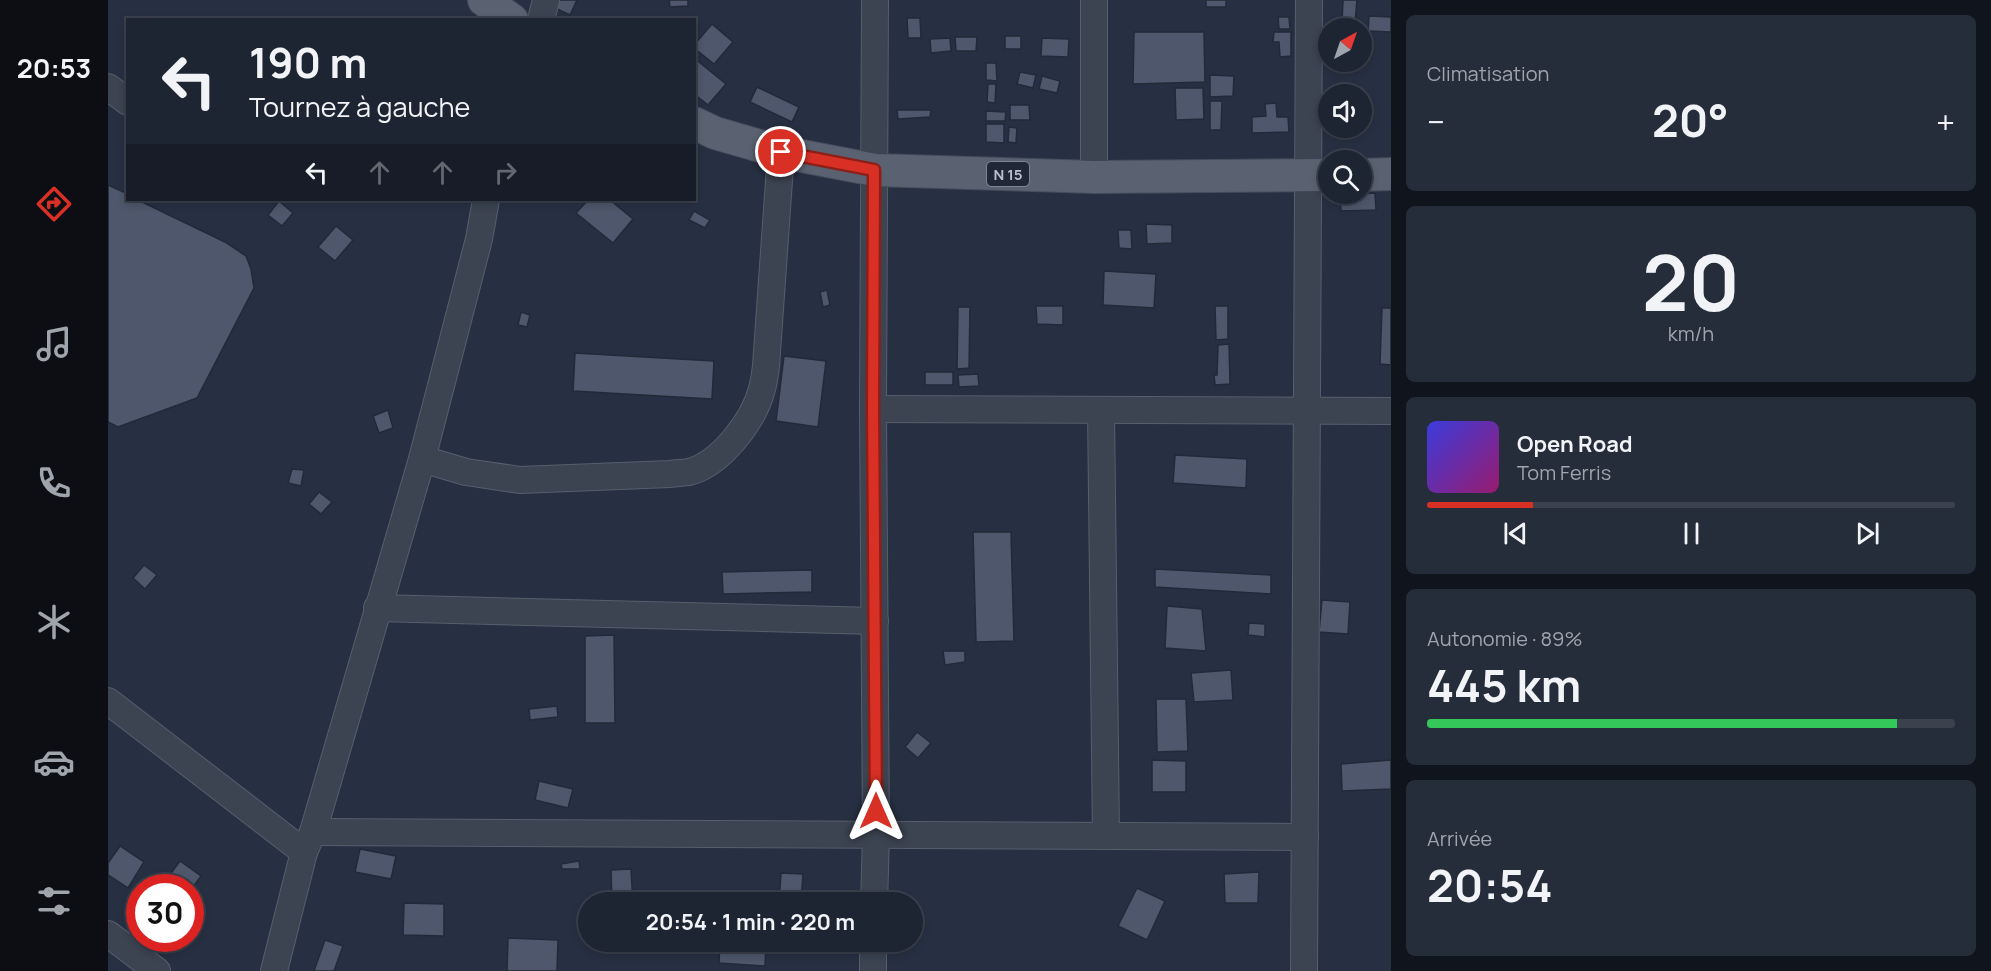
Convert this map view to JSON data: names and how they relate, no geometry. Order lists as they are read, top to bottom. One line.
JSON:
{"streets":{"main road":["N 15"]},"north":"top right","page":{"tabs":"20:53","tile":["Climatisation",["20","km/h"],["Autonomie · 89%","445 km"],["Arrivée","20:54"]],"turn":["190 m","Tournez à gauche"],"heat":["−","20°","+"],"song":["Open Road","Tom Ferris"],"limit":"30","trip":"20:54 · 1 min · 220 m"}}
